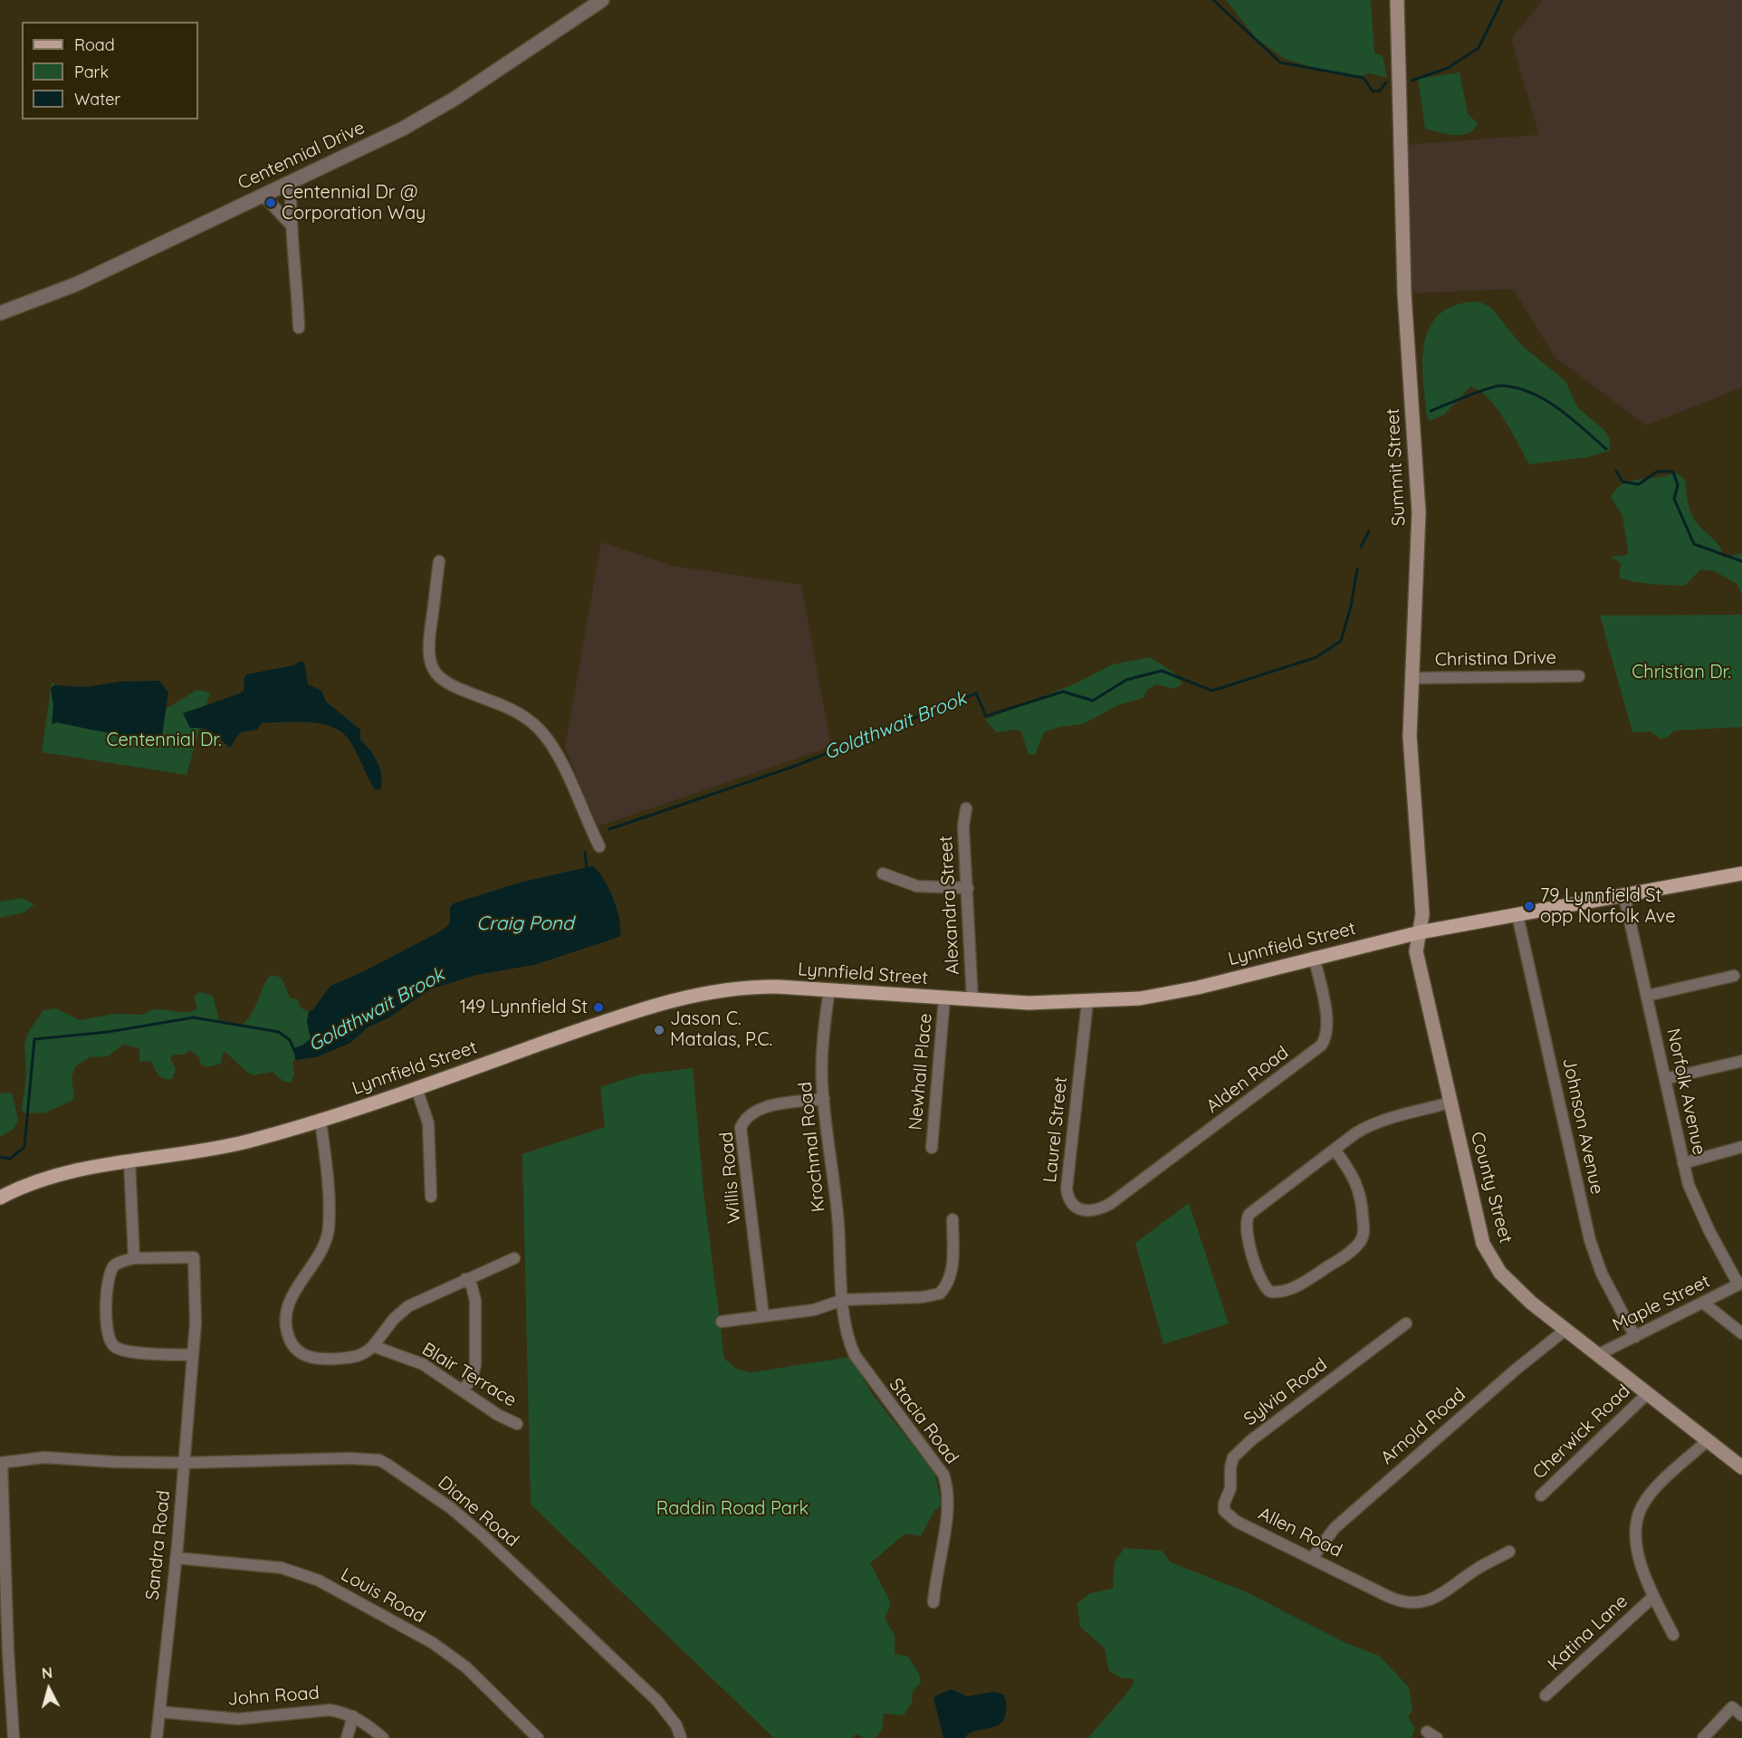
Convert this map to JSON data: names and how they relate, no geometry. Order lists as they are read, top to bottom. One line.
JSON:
{"streets":{"main road":["Summit Street","Lynnfield Street","County Street"],"street":["Centennial Drive","Christina Drive","Alexandra Street","Newhall Place","Alden Road","Norfolk Avenue","Johnson Avenue","Laurel Street","Krochmal Road","Willis Road","Maple Street","Blair Terrace","Sylvia Road","Stacia Road","Arnold Road","Cherwick Road","Diane Road","Allen Road","Sandra Road","Louis Road","Katina Lane","John Road"]},"crossings":[["Summit Street","Christina Drive"],["Summit Street","Lynnfield Street"],["Summit Street","County Street"],["Alexandra Street","Lynnfield Street"],["Lynnfield Street","Newhall Place"],["Lynnfield Street","Alden Road"],["Lynnfield Street","Norfolk Avenue"],["Lynnfield Street","Johnson Avenue"],["Lynnfield Street","Laurel Street"],["Lynnfield Street","Krochmal Road"],["Lynnfield Street","County Street"],["Alden Road","Laurel Street"],["Norfolk Avenue","Maple Street"],["Johnson Avenue","Maple Street"],["Krochmal Road","Willis Road"],["Krochmal Road","Stacia Road"],["County Street","Maple Street"],["County Street","Arnold Road"],["County Street","Cherwick Road"],["Sylvia Road","Allen Road"],["Arnold Road","Allen Road"],["Diane Road","Sandra Road"],["Sandra Road","Louis Road"],["Sandra Road","John Road"]],"water":["Goldthwait Brook","Craig Pond"],"parks":["Christian Dr.","Centennial Dr.","Raddin Road Park"],"places":["Centennial Dr @ Corporation Way","79 Lynnfield St opp Norfolk Ave","149 Lynnfield St","Jason C. Matalas, P.C."],"legend":["Road","Park","Water"],"north":"top"}
